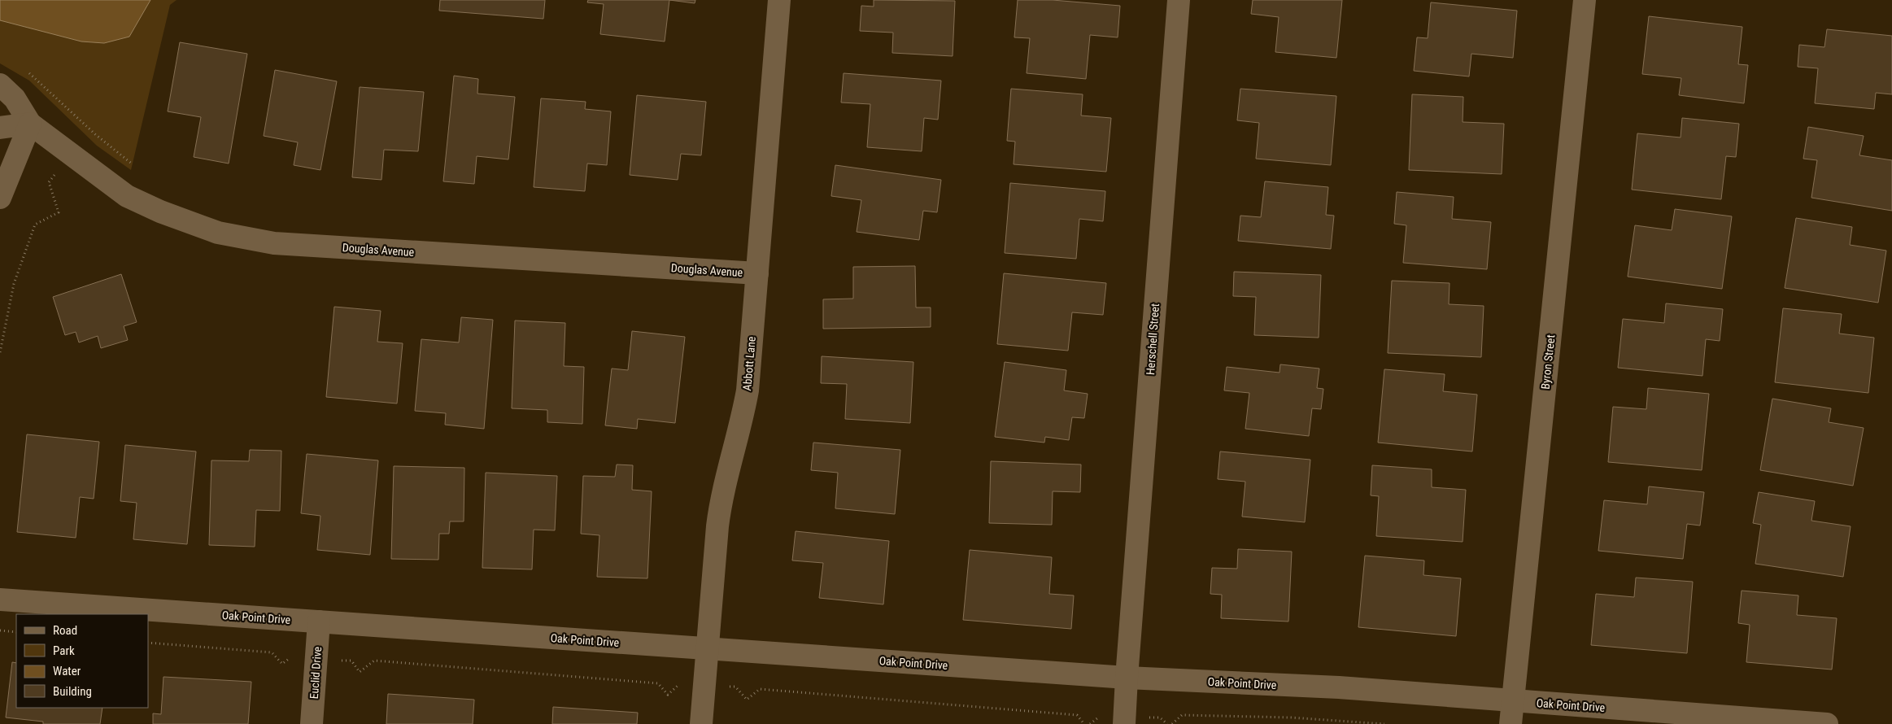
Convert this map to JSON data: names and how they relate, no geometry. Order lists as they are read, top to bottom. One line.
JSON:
{"streets":{"street":["Douglas Avenue","Herschell Street","Byron Street","Abbott Lane","Oak Point Drive","Euclid Drive"]},"crossings":[["Douglas Avenue","Abbott Lane"],["Herschell Street","Oak Point Drive"],["Byron Street","Oak Point Drive"],["Abbott Lane","Oak Point Drive"],["Oak Point Drive","Euclid Drive"]],"legend":["Road","Park","Water","Building"]}
